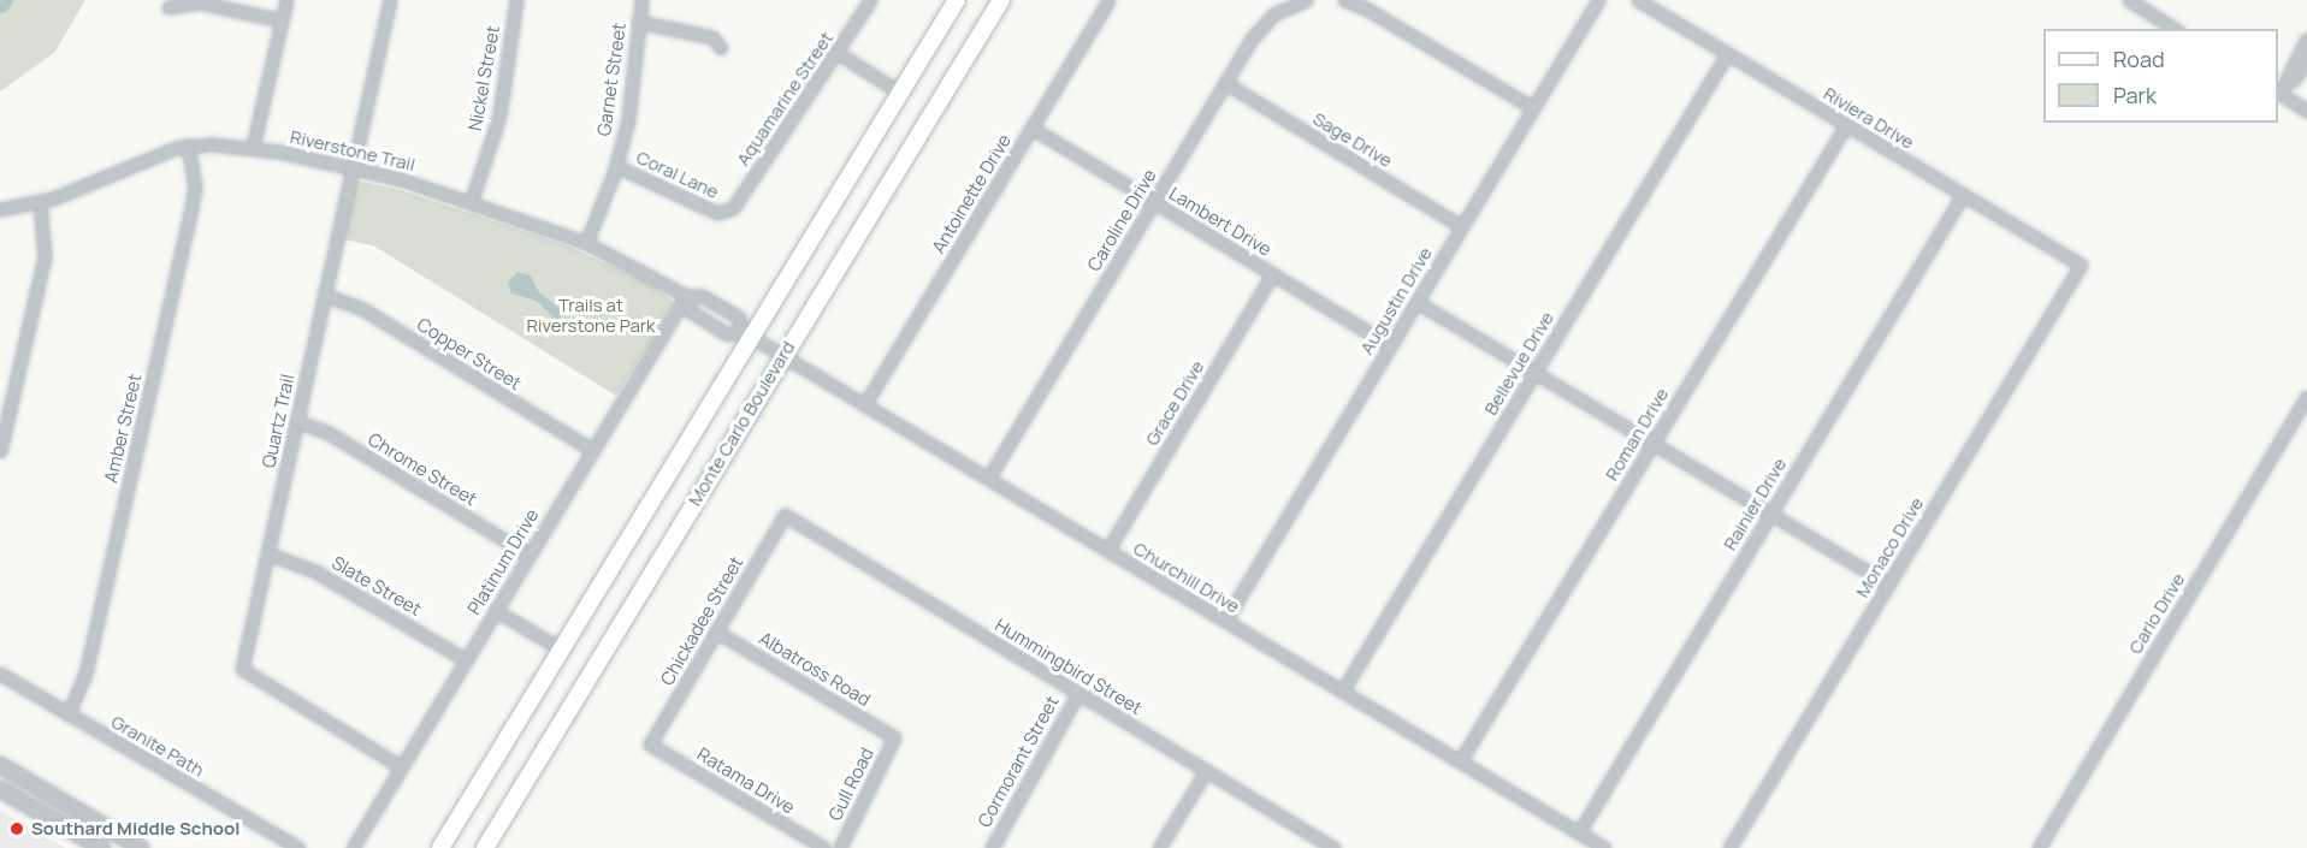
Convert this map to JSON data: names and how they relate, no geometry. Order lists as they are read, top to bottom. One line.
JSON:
{"streets":{"main road":["Monte Carlo Boulevard"],"street":["Nickel Street","Garnet Street","Aquamarine Street","Riviera Drive","Sage Drive","Riverstone Trail","Coral Lane","Antoinette Drive","Caroline Drive","Lambert Drive","Augustin Drive","Copper Street","Bellevue Drive","Grace Drive","Quartz Trail","Amber Street","Roman Drive","Chrome Street","Rainier Drive","Monaco Drive","Platinum Drive","Churchill Drive","Slate Street","Carlo Drive","Chickadee Street","Hummingbird Street","Albatross Road","Granite Path","Cormorant Street","Ratama Drive","Gull Road"]},"crossings":[["Nickel Street","Riverstone Trail"],["Garnet Street","Riverstone Trail"],["Garnet Street","Coral Lane"],["Aquamarine Street","Coral Lane"],["Riviera Drive","Bellevue Drive"],["Riviera Drive","Roman Drive"],["Riviera Drive","Rainier Drive"],["Riviera Drive","Monaco Drive"],["Sage Drive","Caroline Drive"],["Sage Drive","Augustin Drive"],["Riverstone Trail","Quartz Trail"],["Riverstone Trail","Monte Carlo Boulevard"],["Riverstone Trail","Amber Street"],["Riverstone Trail","Platinum Drive"],["Riverstone Trail","Churchill Drive"],["Antoinette Drive","Lambert Drive"],["Antoinette Drive","Churchill Drive"],["Caroline Drive","Lambert Drive"],["Caroline Drive","Churchill Drive"],["Lambert Drive","Augustin Drive"],["Lambert Drive","Grace Drive"],["Augustin Drive","Churchill Drive"],["Copper Street","Quartz Trail"],["Copper Street","Platinum Drive"],["Bellevue Drive","Churchill Drive"],["Grace Drive","Churchill Drive"],["Quartz Trail","Chrome Street"],["Quartz Trail","Platinum Drive"],["Quartz Trail","Slate Street"],["Monte Carlo Boulevard","Churchill Drive"],["Amber Street","Granite Path"],["Roman Drive","Churchill Drive"],["Chrome Street","Platinum Drive"],["Rainier Drive","Churchill Drive"],["Platinum Drive","Slate Street"],["Chickadee Street","Hummingbird Street"],["Chickadee Street","Albatross Road"],["Chickadee Street","Ratama Drive"],["Hummingbird Street","Cormorant Street"],["Albatross Road","Gull Road"]],"parks":["Trails at Riverstone Park"],"places":["Southard Middle School"],"legend":["Road","Park"]}
